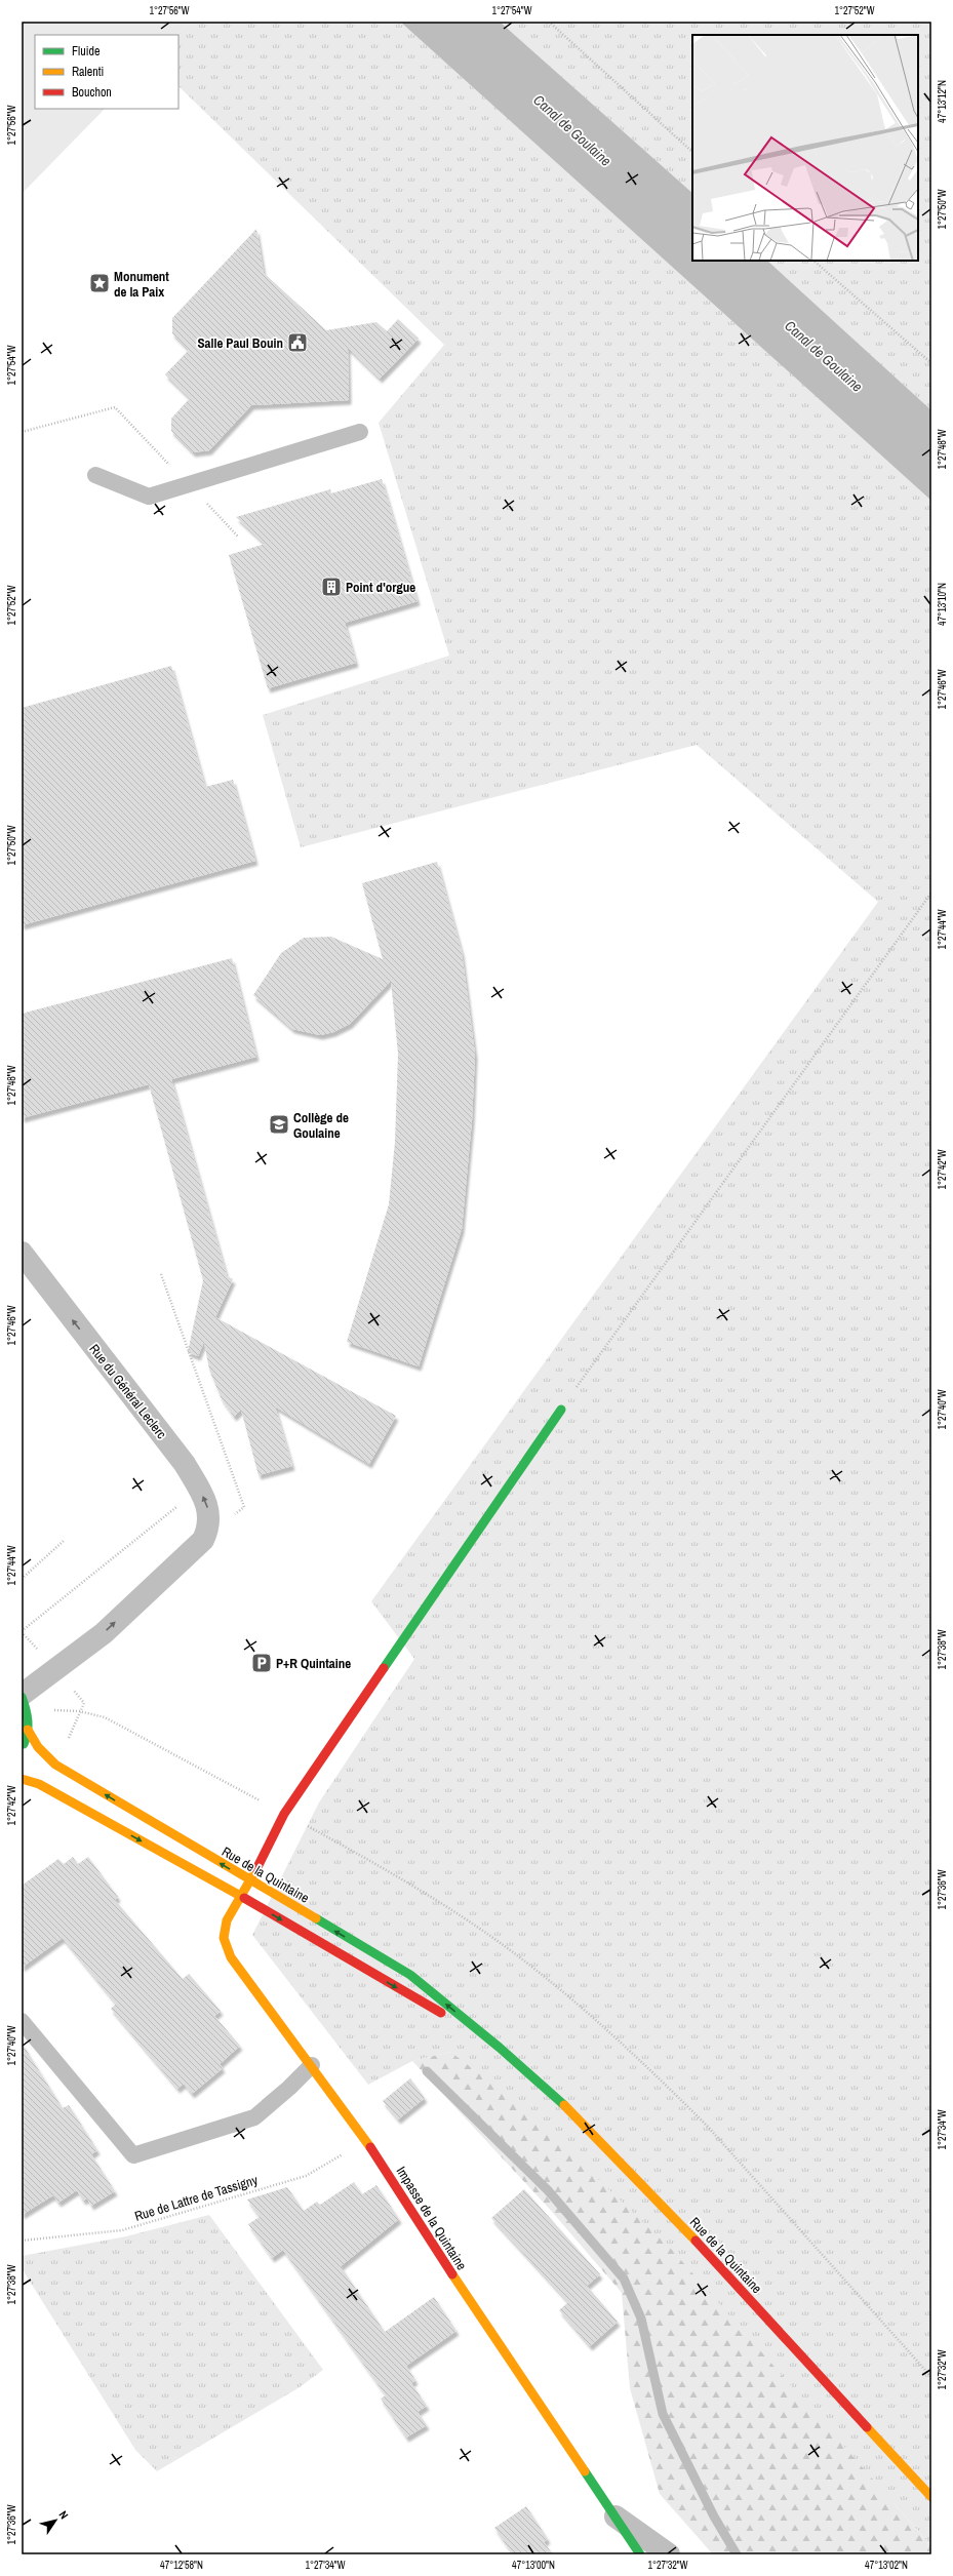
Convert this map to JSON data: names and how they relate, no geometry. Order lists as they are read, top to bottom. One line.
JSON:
{"streets":{"street":["Rue du Général Leclerc","Rue de la Quintaine","Impasse de la Quintaine"],"path":["Rue de Lattre de Tassigny"]},"crossings":[["Rue de la Quintaine","Impasse de la Quintaine"],["Rue de Lattre de Tassigny","Impasse de la Quintaine"]],"one_way":["Rue du Général Leclerc"],"water":["Canal de Goulaine"],"places":{"place":["Monument de la Paix"],"public building":["Salle Paul Bouin"],"building":["Point d'orgue"],"school or university":["Collège de Goulaine"],"parking":["P+R Quintaine"]},"legend":["Fluide","Ralenti","Bouchon"],"north":"top right","coordinates":["1°27'56\"W","1°27'54\"W","1°27'52\"W","47°13'12\"N","1°27'50\"W","1°27'48\"W","47°13'10\"N","1°27'46\"W","1°27'44\"W","1°27'42\"W","1°27'40\"W","1°27'38\"W","1°27'36\"W","1°27'34\"W","1°27'32\"W","47°12'58\"N","47°13'00\"N","47°13'02\"N"]}
